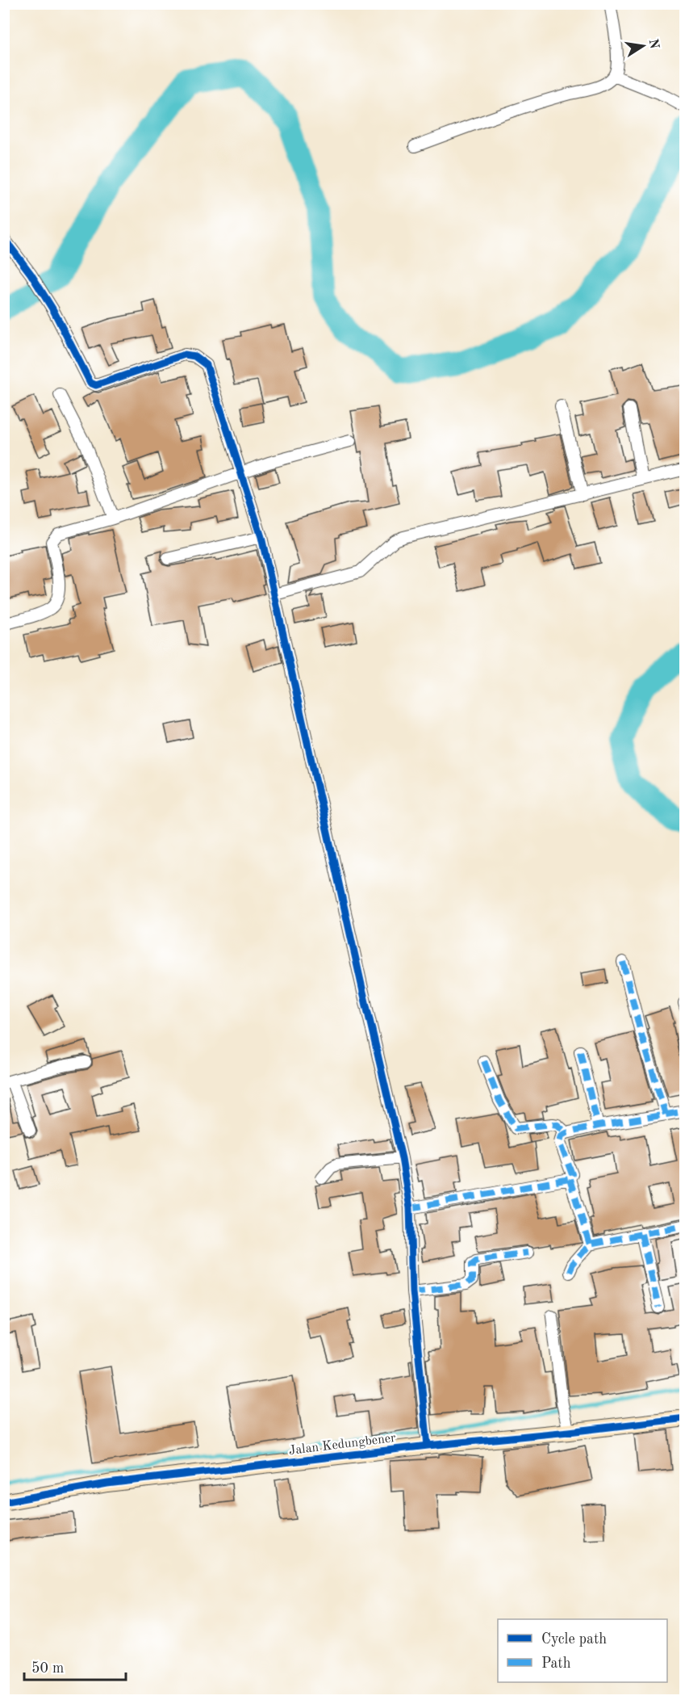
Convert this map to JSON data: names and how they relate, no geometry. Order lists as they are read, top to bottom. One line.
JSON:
{"streets":{"street":["Jalan Kedungbener"]},"legend":["Cycle path","Path"],"scale_bar":"50 m","north":"right"}
